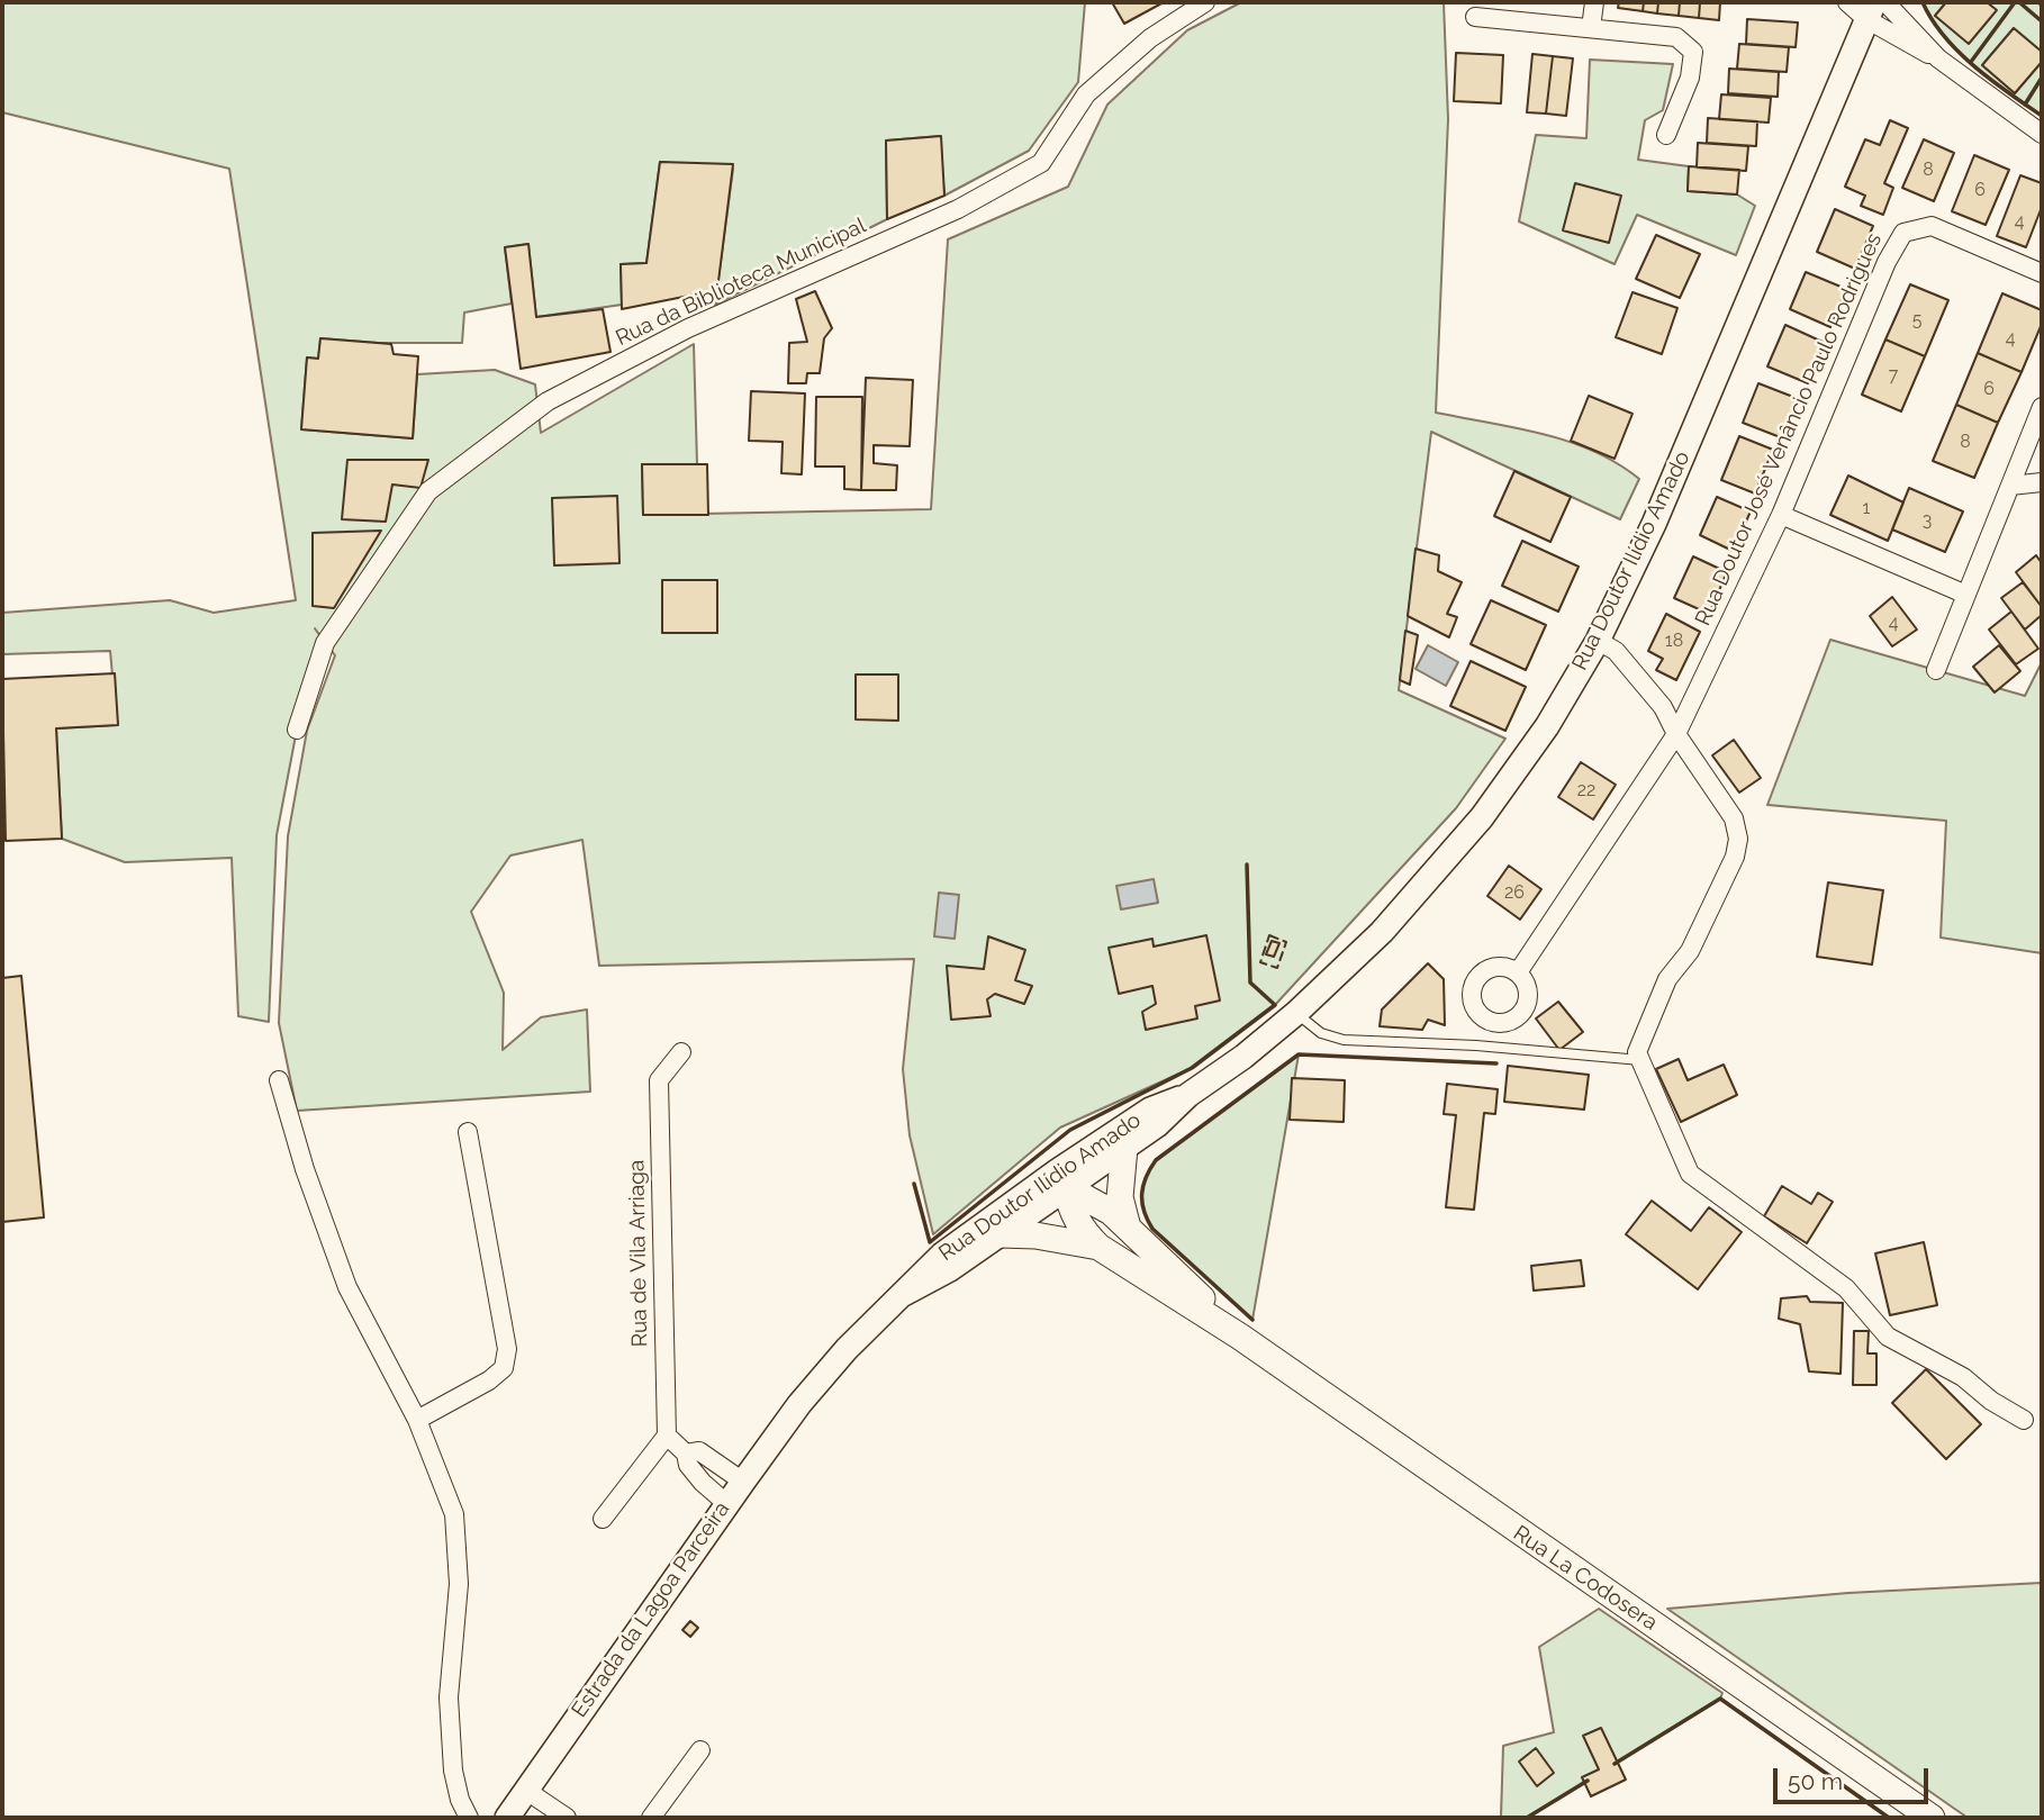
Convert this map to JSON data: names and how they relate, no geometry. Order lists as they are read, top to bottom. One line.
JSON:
{"streets":{"main road":["Rua La Codosera"],"street":["Rua da Biblioteca Municipal","Rua Doutor José Venâncio Paulo Rodrigues","Rua Doutor Ilídio Amado","Rua de Vila Arriaga","Estrada da Lagoa Parceira"]},"crossings":[["Rua Doutor Ilídio Amado","Estrada da Lagoa Parceira"]],"house_numbers":["8","6","4","5","4","7","6","8","1","3","4","18","22","26"],"scale_bar":"50 m"}
